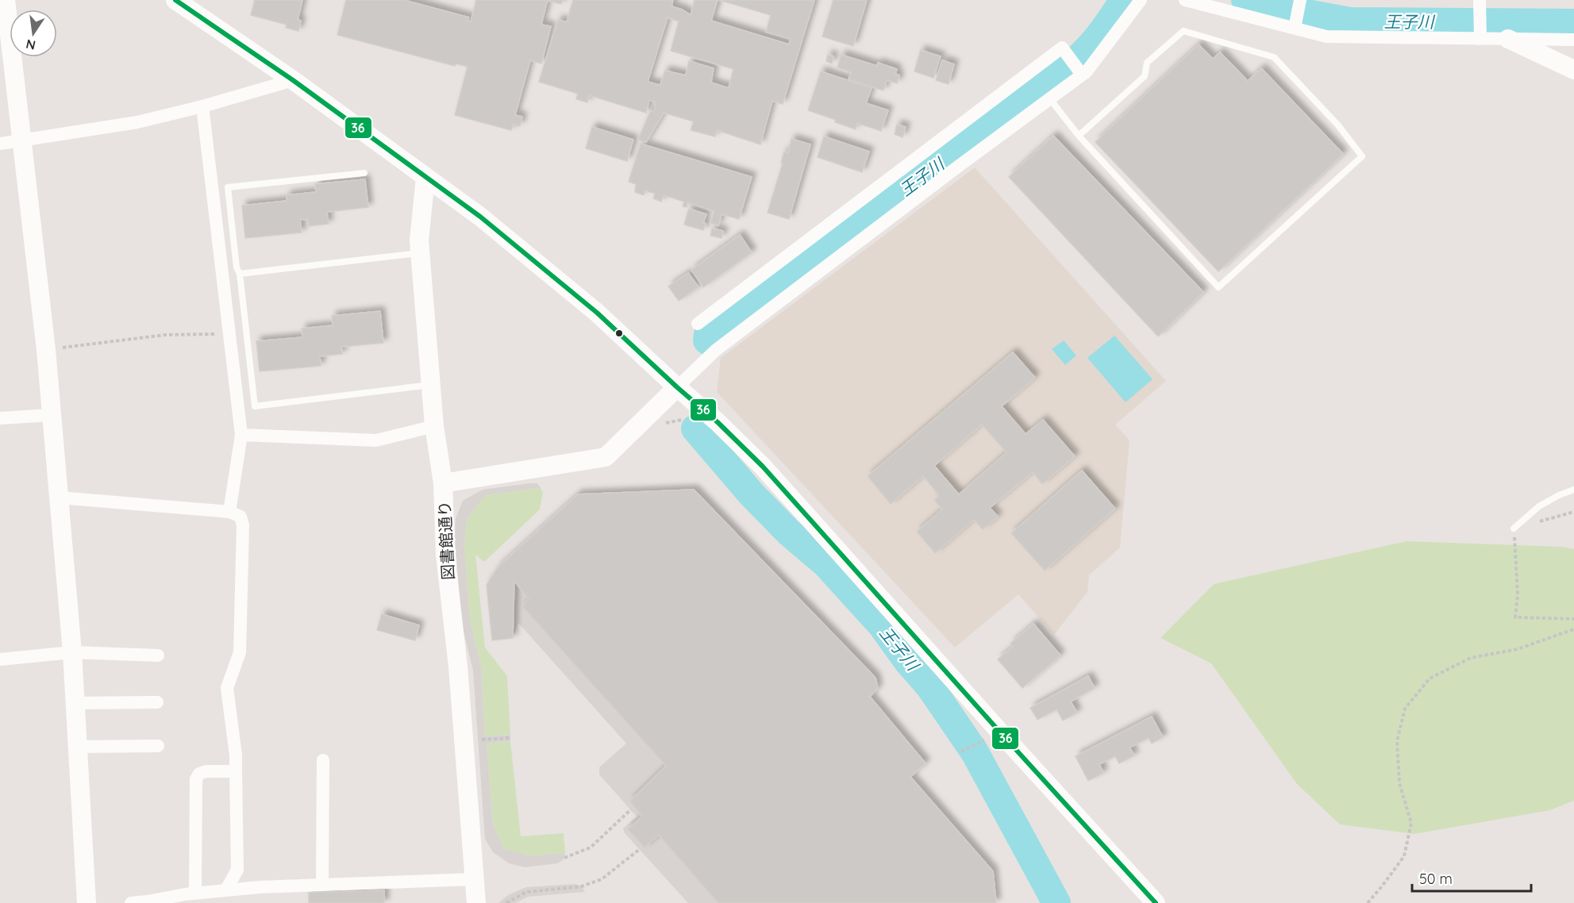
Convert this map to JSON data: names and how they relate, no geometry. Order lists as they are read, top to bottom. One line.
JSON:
{"streets":{"street":["図書館通り"]},"water":["王子川"],"lines":["transit line 36"],"scale_bar":"50 m","north":"bottom"}
